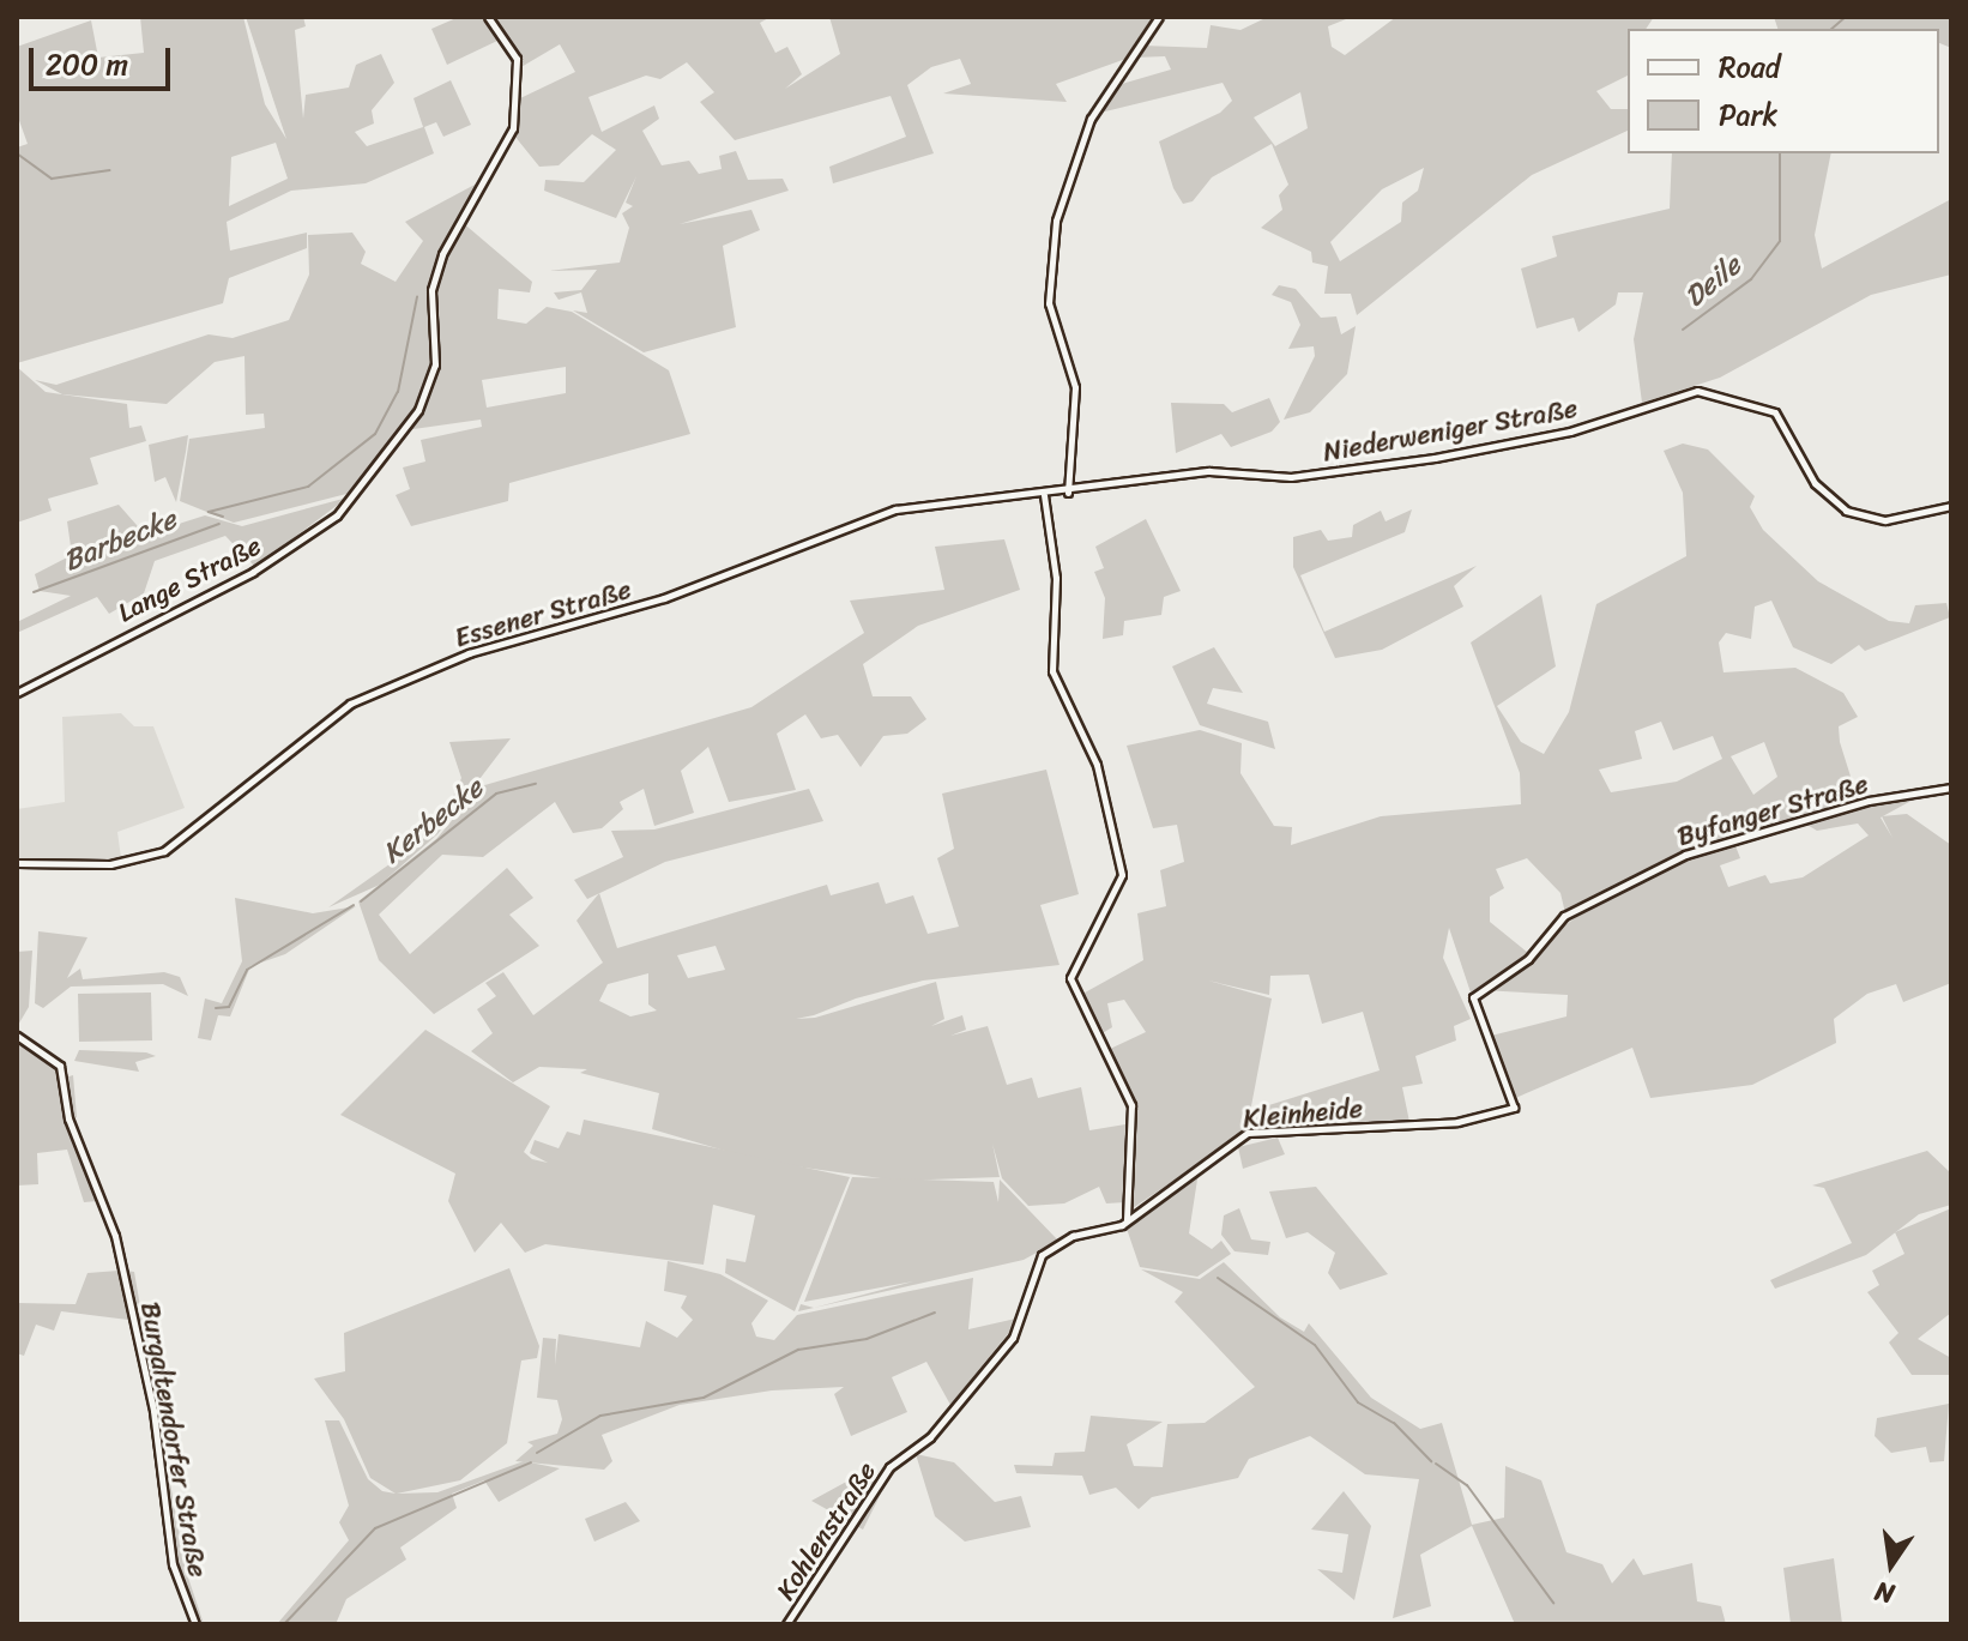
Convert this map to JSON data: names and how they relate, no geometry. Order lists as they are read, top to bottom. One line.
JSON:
{"streets":{"street":["Niederweniger Straße","Lange Straße","Essener Straße","Byfanger Straße","Kleinheide","Burgaltendorfer Straße","Kohlenstraße"]},"crossings":[["Niederweniger Straße","Essener Straße"],["Byfanger Straße","Kleinheide"],["Kleinheide","Kohlenstraße"]],"water":["Deile","Barbecke","Kerbecke"],"legend":["Road","Park"],"scale_bar":"200 m","north":"bottom"}
